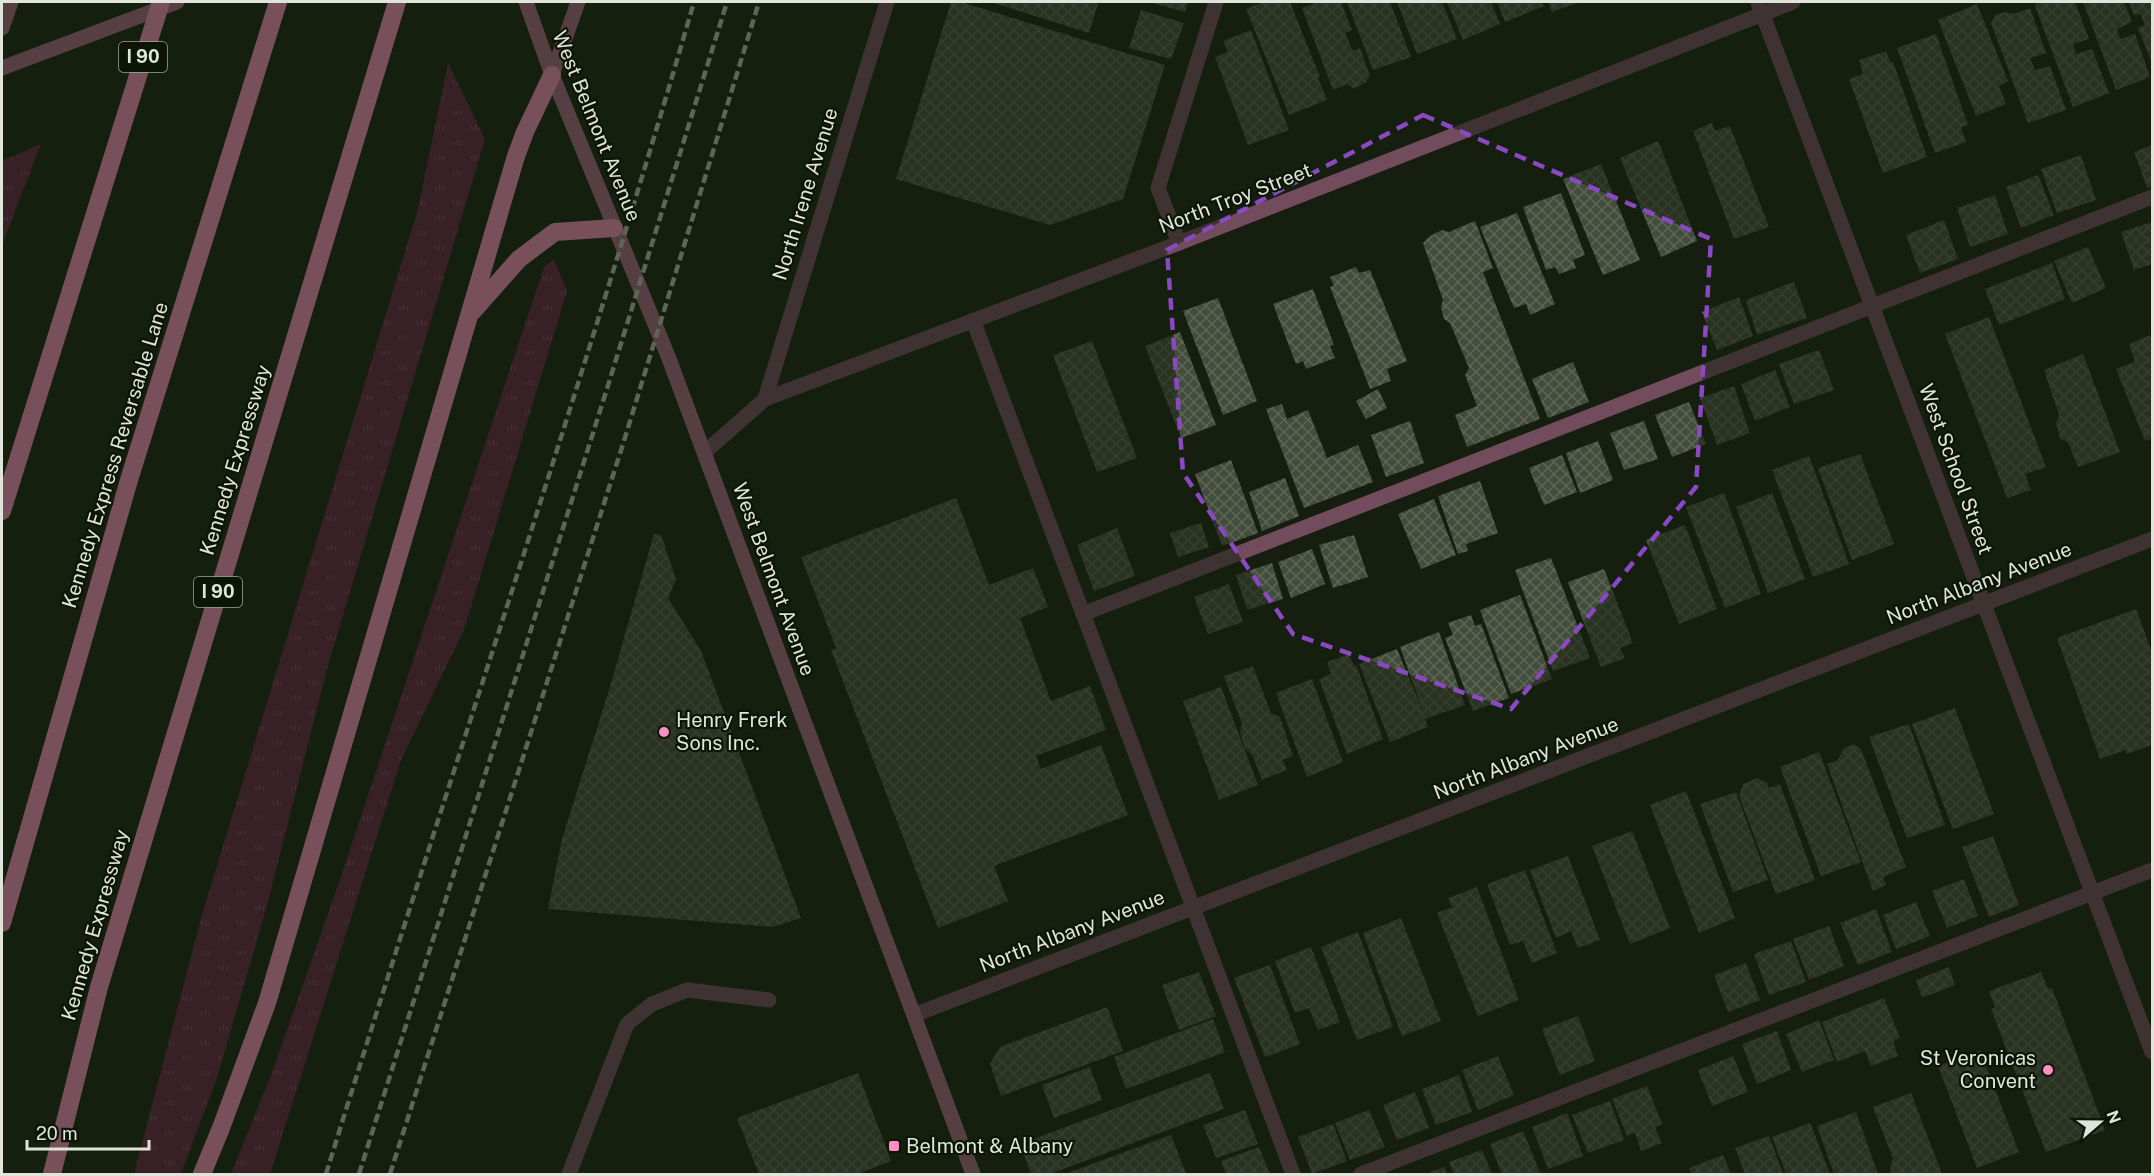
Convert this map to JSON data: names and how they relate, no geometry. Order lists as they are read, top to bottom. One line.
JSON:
{"streets":{"highway":["I 90","Kennedy Express Reversable Lane","Kennedy Expressway"],"main road":["West Belmont Avenue"],"street":["North Irene Avenue","North Troy Street","West School Street","North Albany Avenue"]},"crossings":[["West Belmont Avenue","North Troy Street"],["West Belmont Avenue","North Albany Avenue"],["North Irene Avenue","North Troy Street"],["North Troy Street","West School Street"],["West School Street","North Albany Avenue"]],"places":{"other":["Henry Frerk Sons Inc.","St Veronicas Convent"],"transit":["Belmont & Albany"]},"scale_bar":"20 m","north":"right"}
